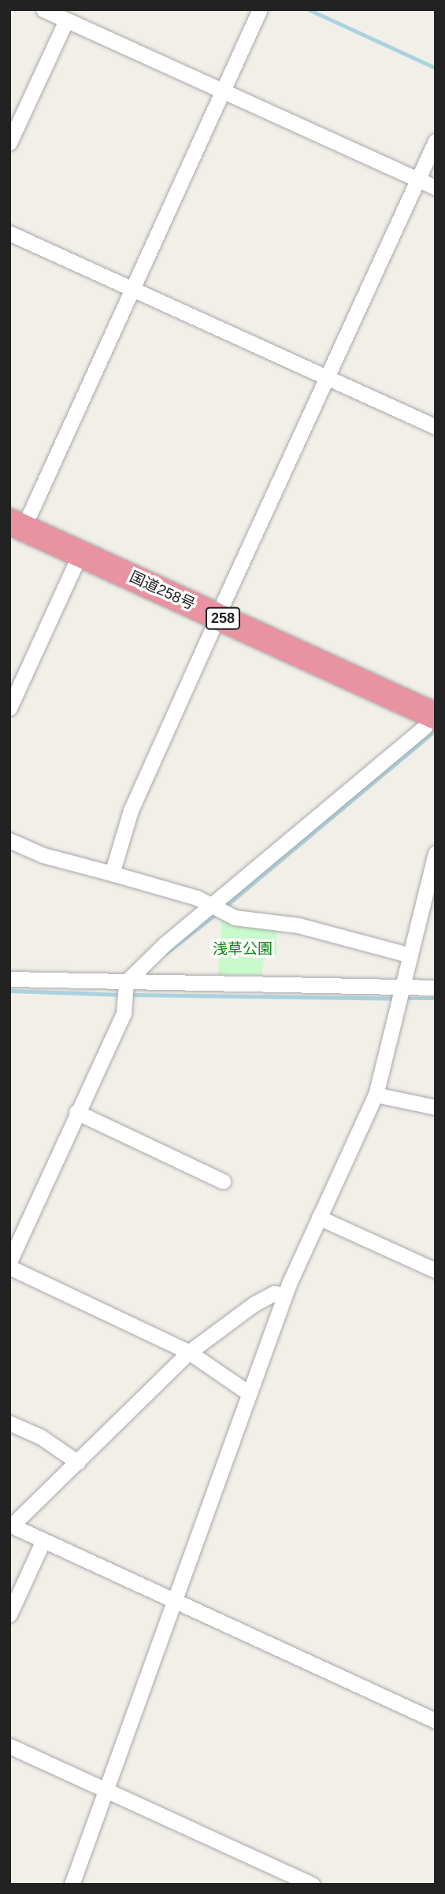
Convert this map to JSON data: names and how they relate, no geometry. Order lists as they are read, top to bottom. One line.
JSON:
{"streets":{"highway":["国道258号","258"]},"parks":["浅草公園"]}
